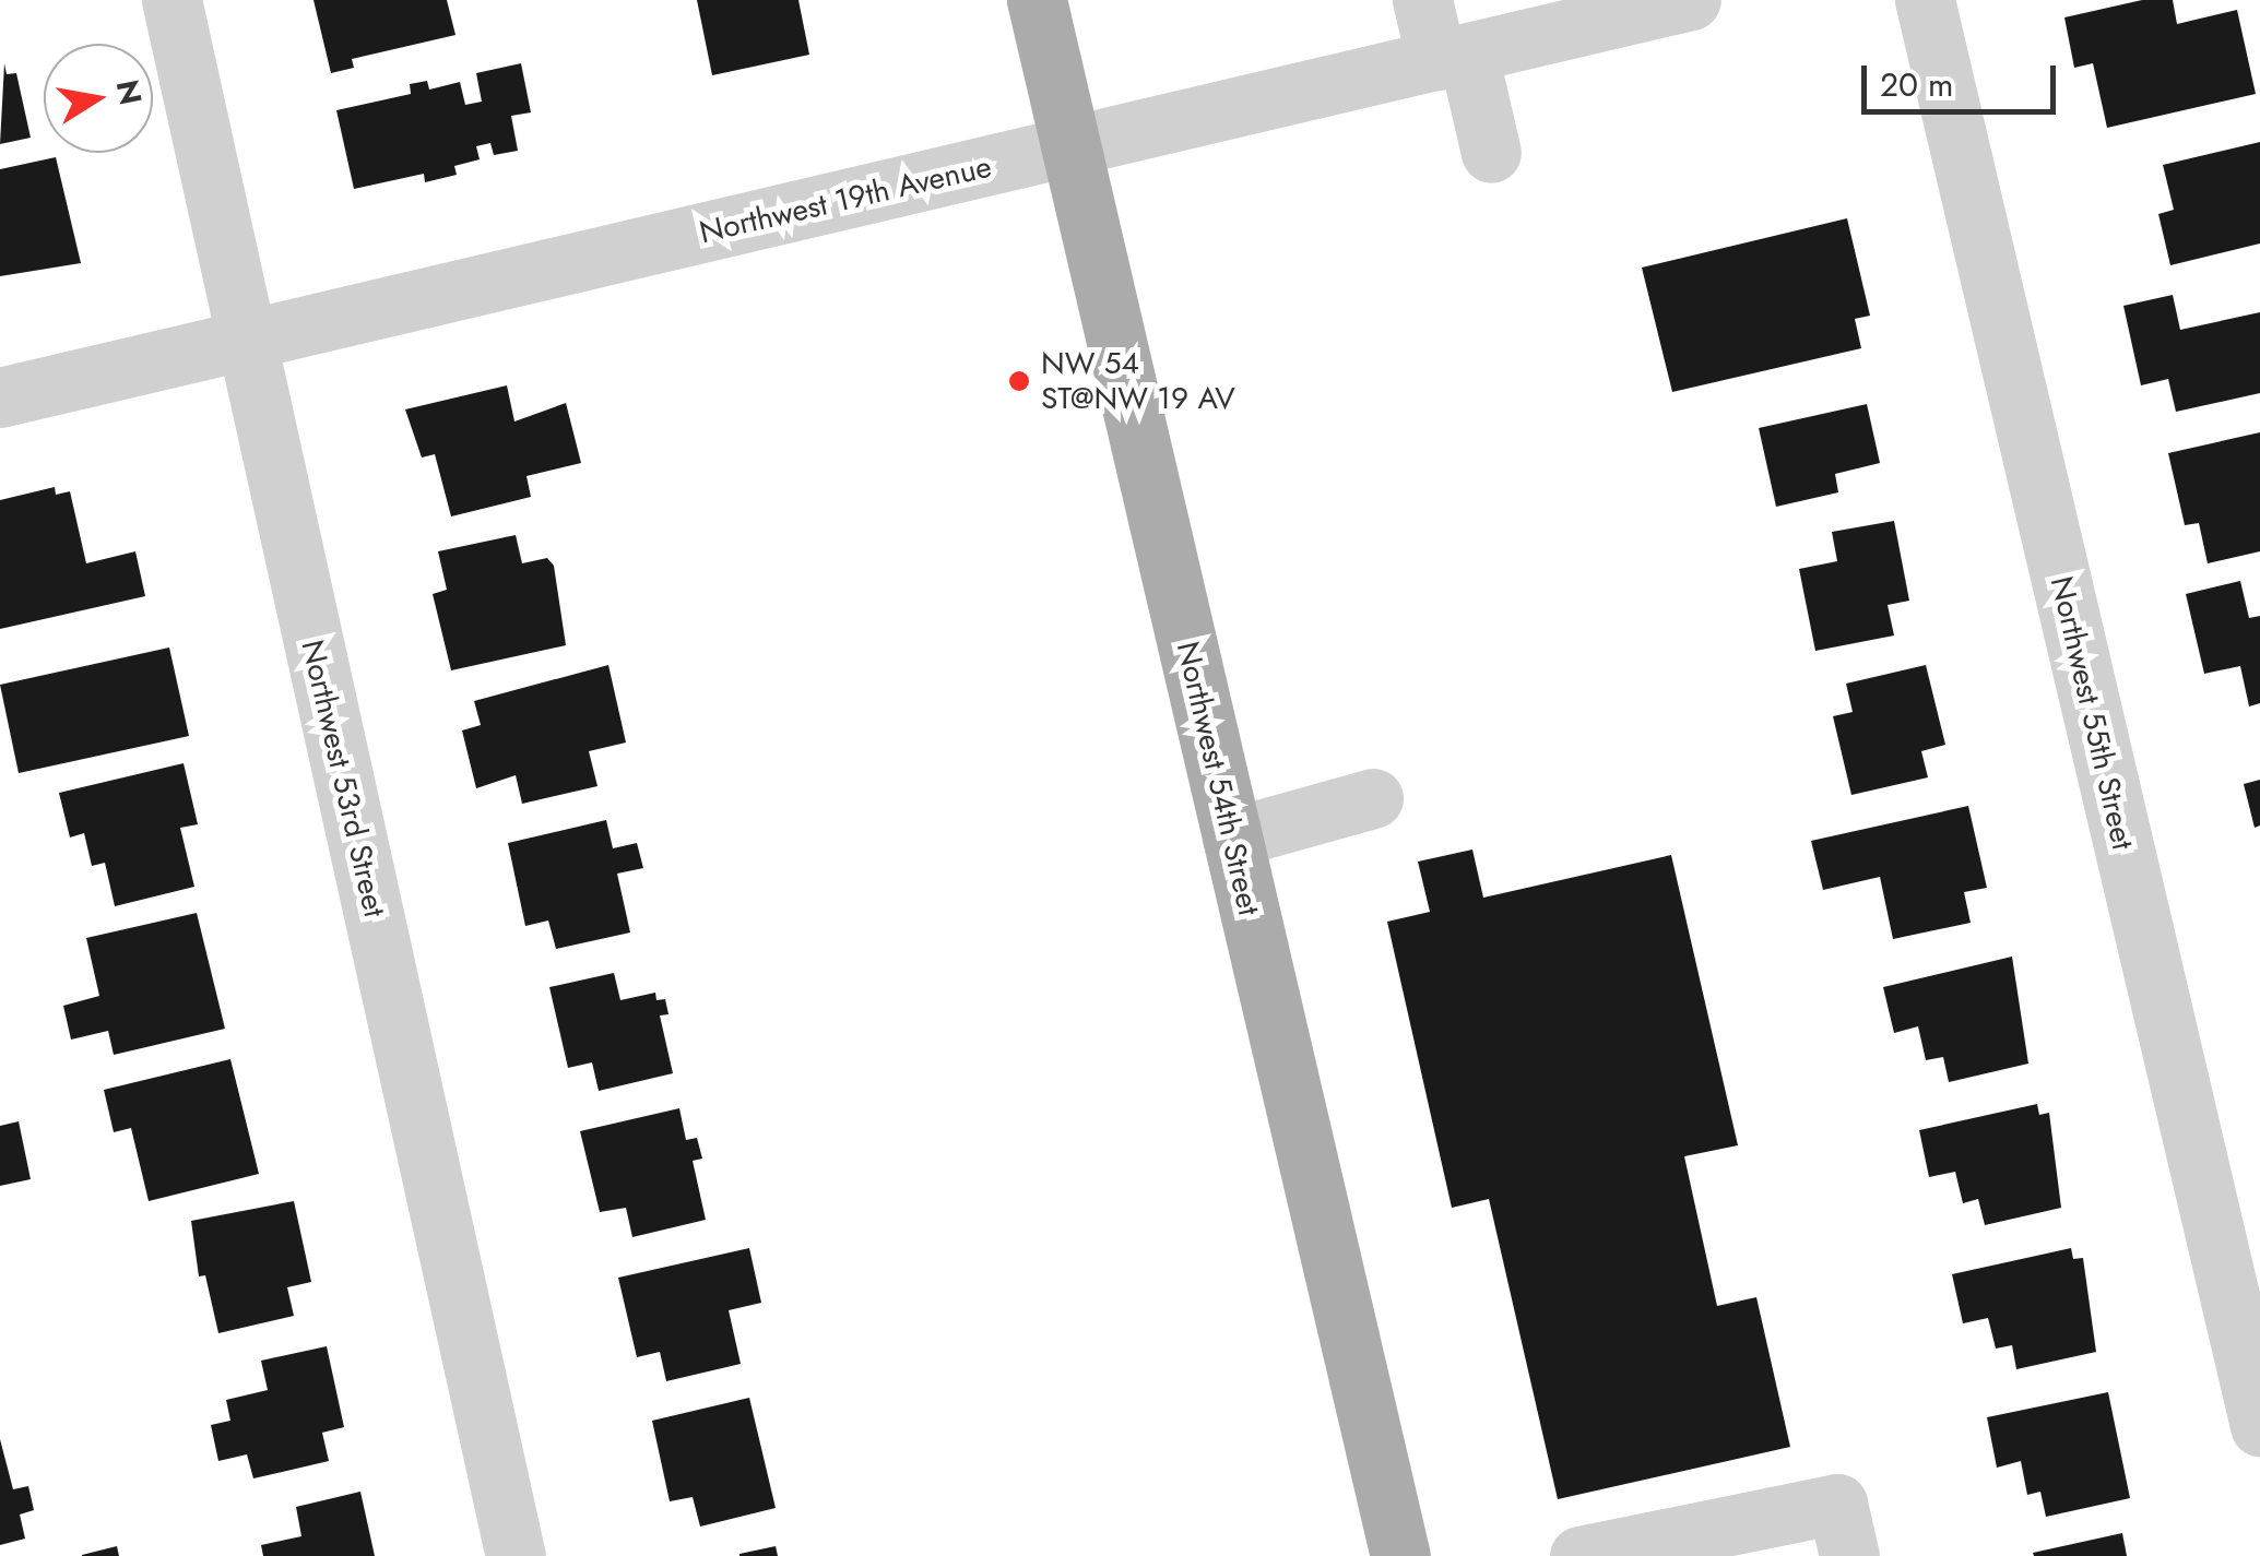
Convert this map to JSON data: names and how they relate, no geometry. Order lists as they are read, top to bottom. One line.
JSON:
{"streets":{"main road":["Northwest 54th Street"],"street":["Northwest 19th Avenue","Northwest 55th Street","Northwest 53rd Street"]},"crossings":[["Northwest 19th Avenue","Northwest 53rd Street"],["Northwest 19th Avenue","Northwest 54th Street"]],"places":["NW 54 ST@NW 19 AV"],"scale_bar":"20 m","north":"right"}
